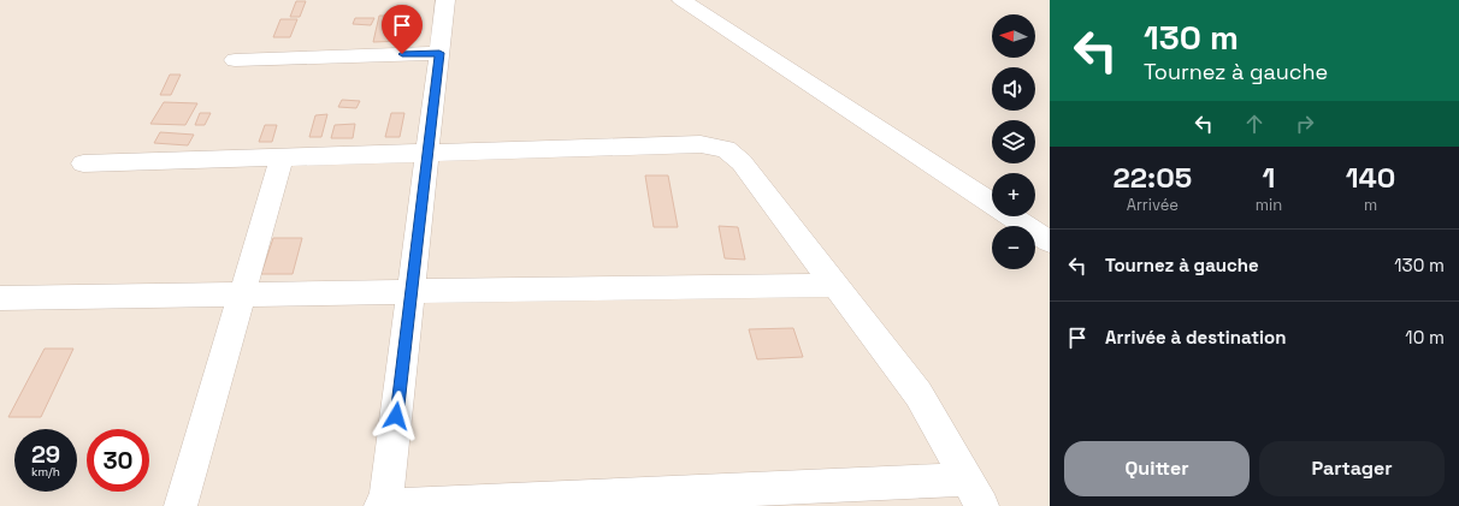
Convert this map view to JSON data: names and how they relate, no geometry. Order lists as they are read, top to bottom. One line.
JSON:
{"north":"left","page":{"turn":["130 m","Tournez à gauche"],"map_buttons":["+","−"],"eta":["22:05","Arrivée","1","min","140","m"],"list":[{"name":"Tournez à gauche","value":"130 m"},{"name":"Arrivée à destination","value":"10 m"}],"speed":"29 km/h","limit":"30","buttons":["Quitter","Partager"]}}
